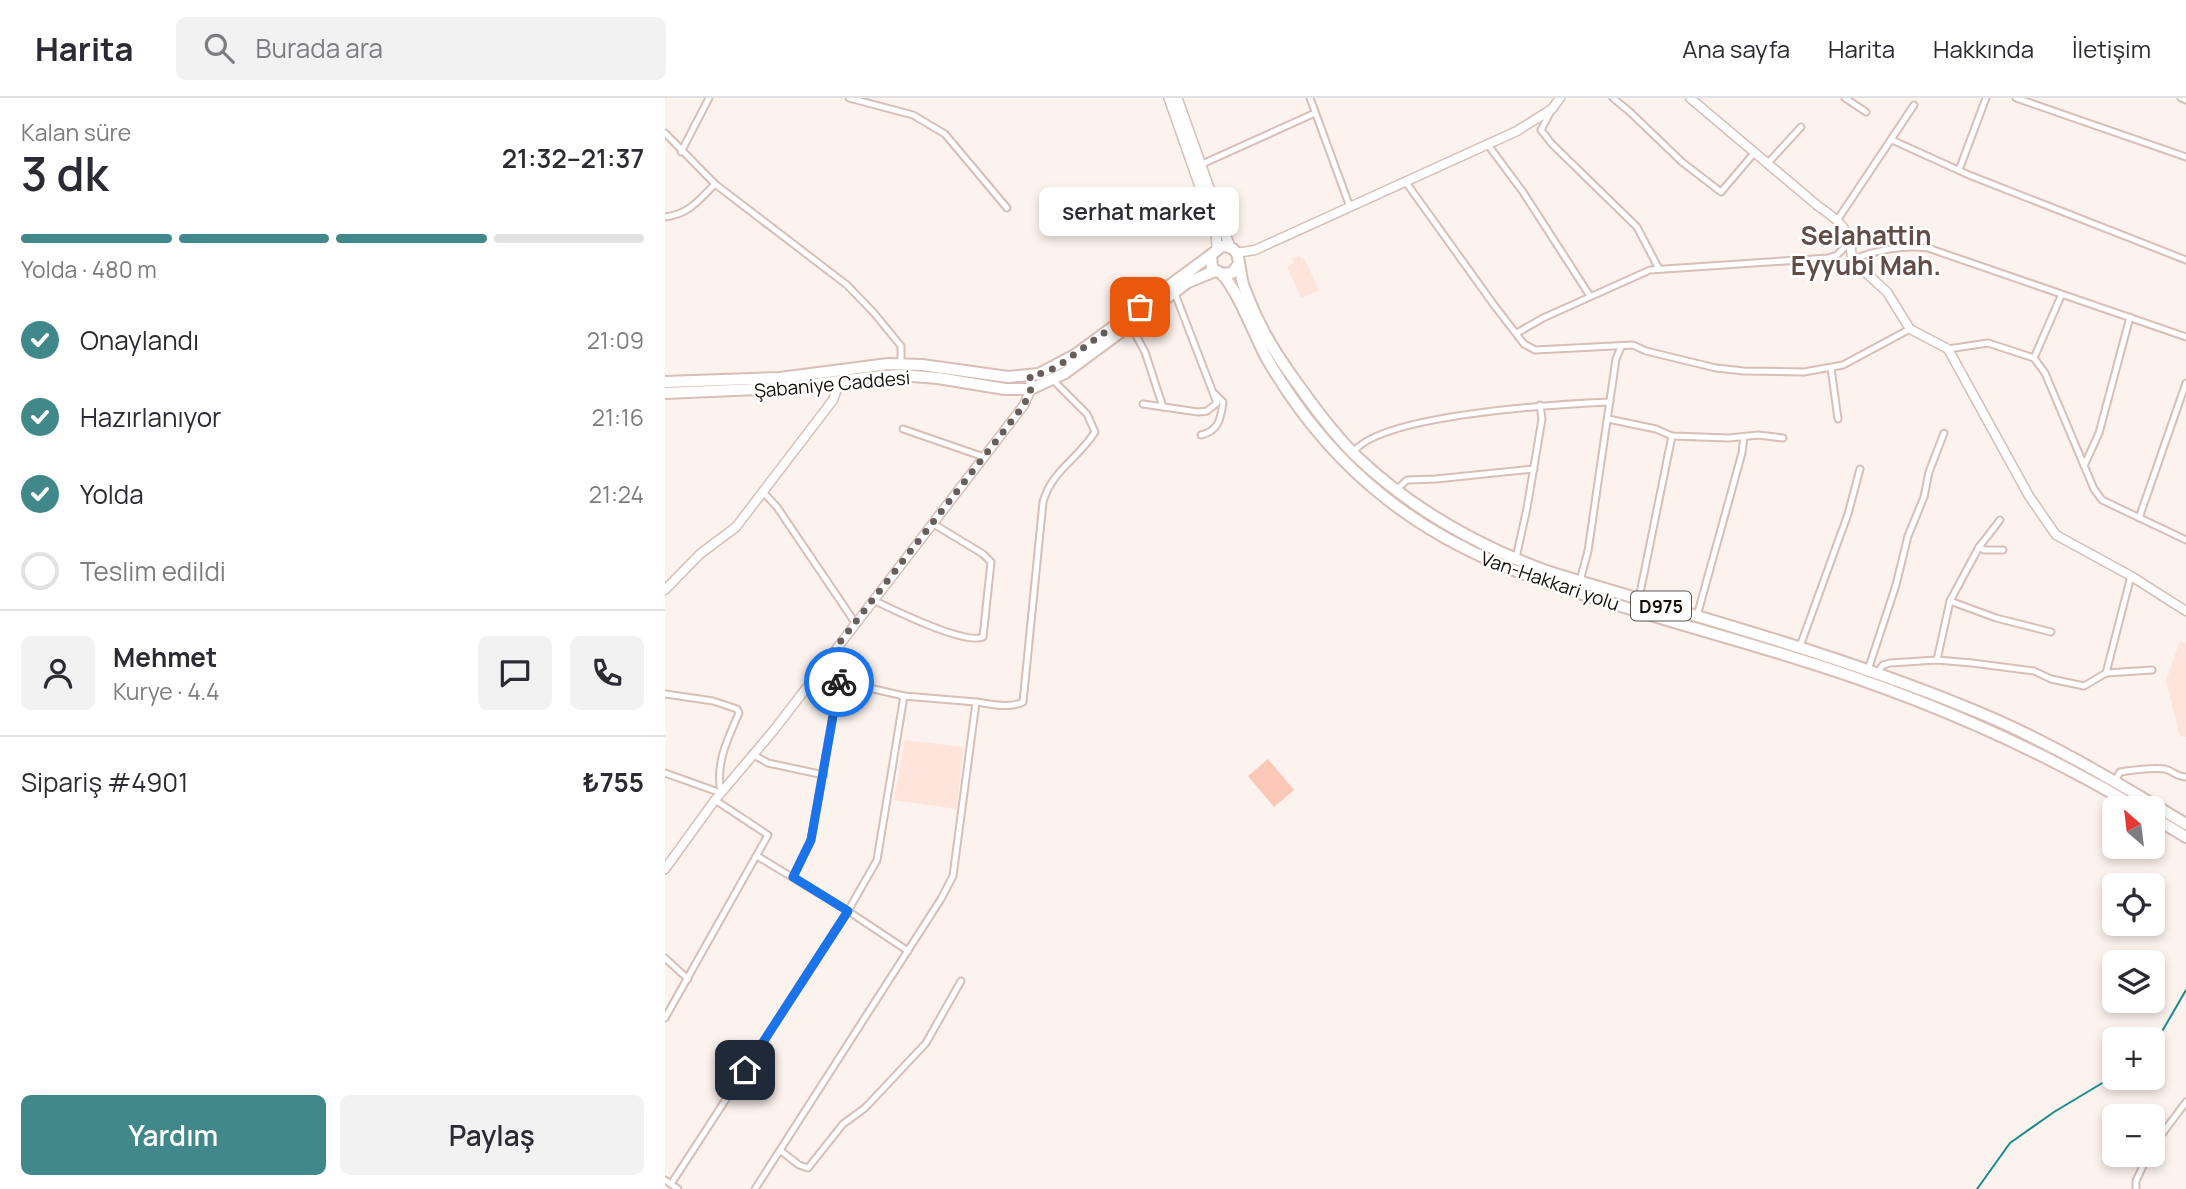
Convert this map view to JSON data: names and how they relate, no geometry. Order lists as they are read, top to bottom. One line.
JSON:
{"streets":{"highway":["Şabaniye Caddesi","Van-Hakkari yolu","D975"]},"crossings":[["Şabaniye Caddesi","Van-Hakkari yolu"],["Şabaniye Caddesi","D975"],["Van-Hakkari yolu","D975"]],"districts":["Selahattin Eyyubi Mah."],"places":["serhat market"],"north":"top left","page":{"header":"Harita","search":"Burada ara","nav":["Ana sayfa","Harita","Hakkında","İletişim"],"heading":["3 dk","Kalan süre","21:32–21:37"],"panel":["Mehmet","Kurye · 4.4","Sipariş #4901","₺755"],"bubble":"serhat market","bar":"Yolda · 480 m","list":[["Onaylandı","21:09"],["Hazırlanıyor","21:16"],["Yolda","21:24"],"Teslim edildi"],"map_buttons":["+","−"],"buttons":["Yardım","Paylaş"]}}
